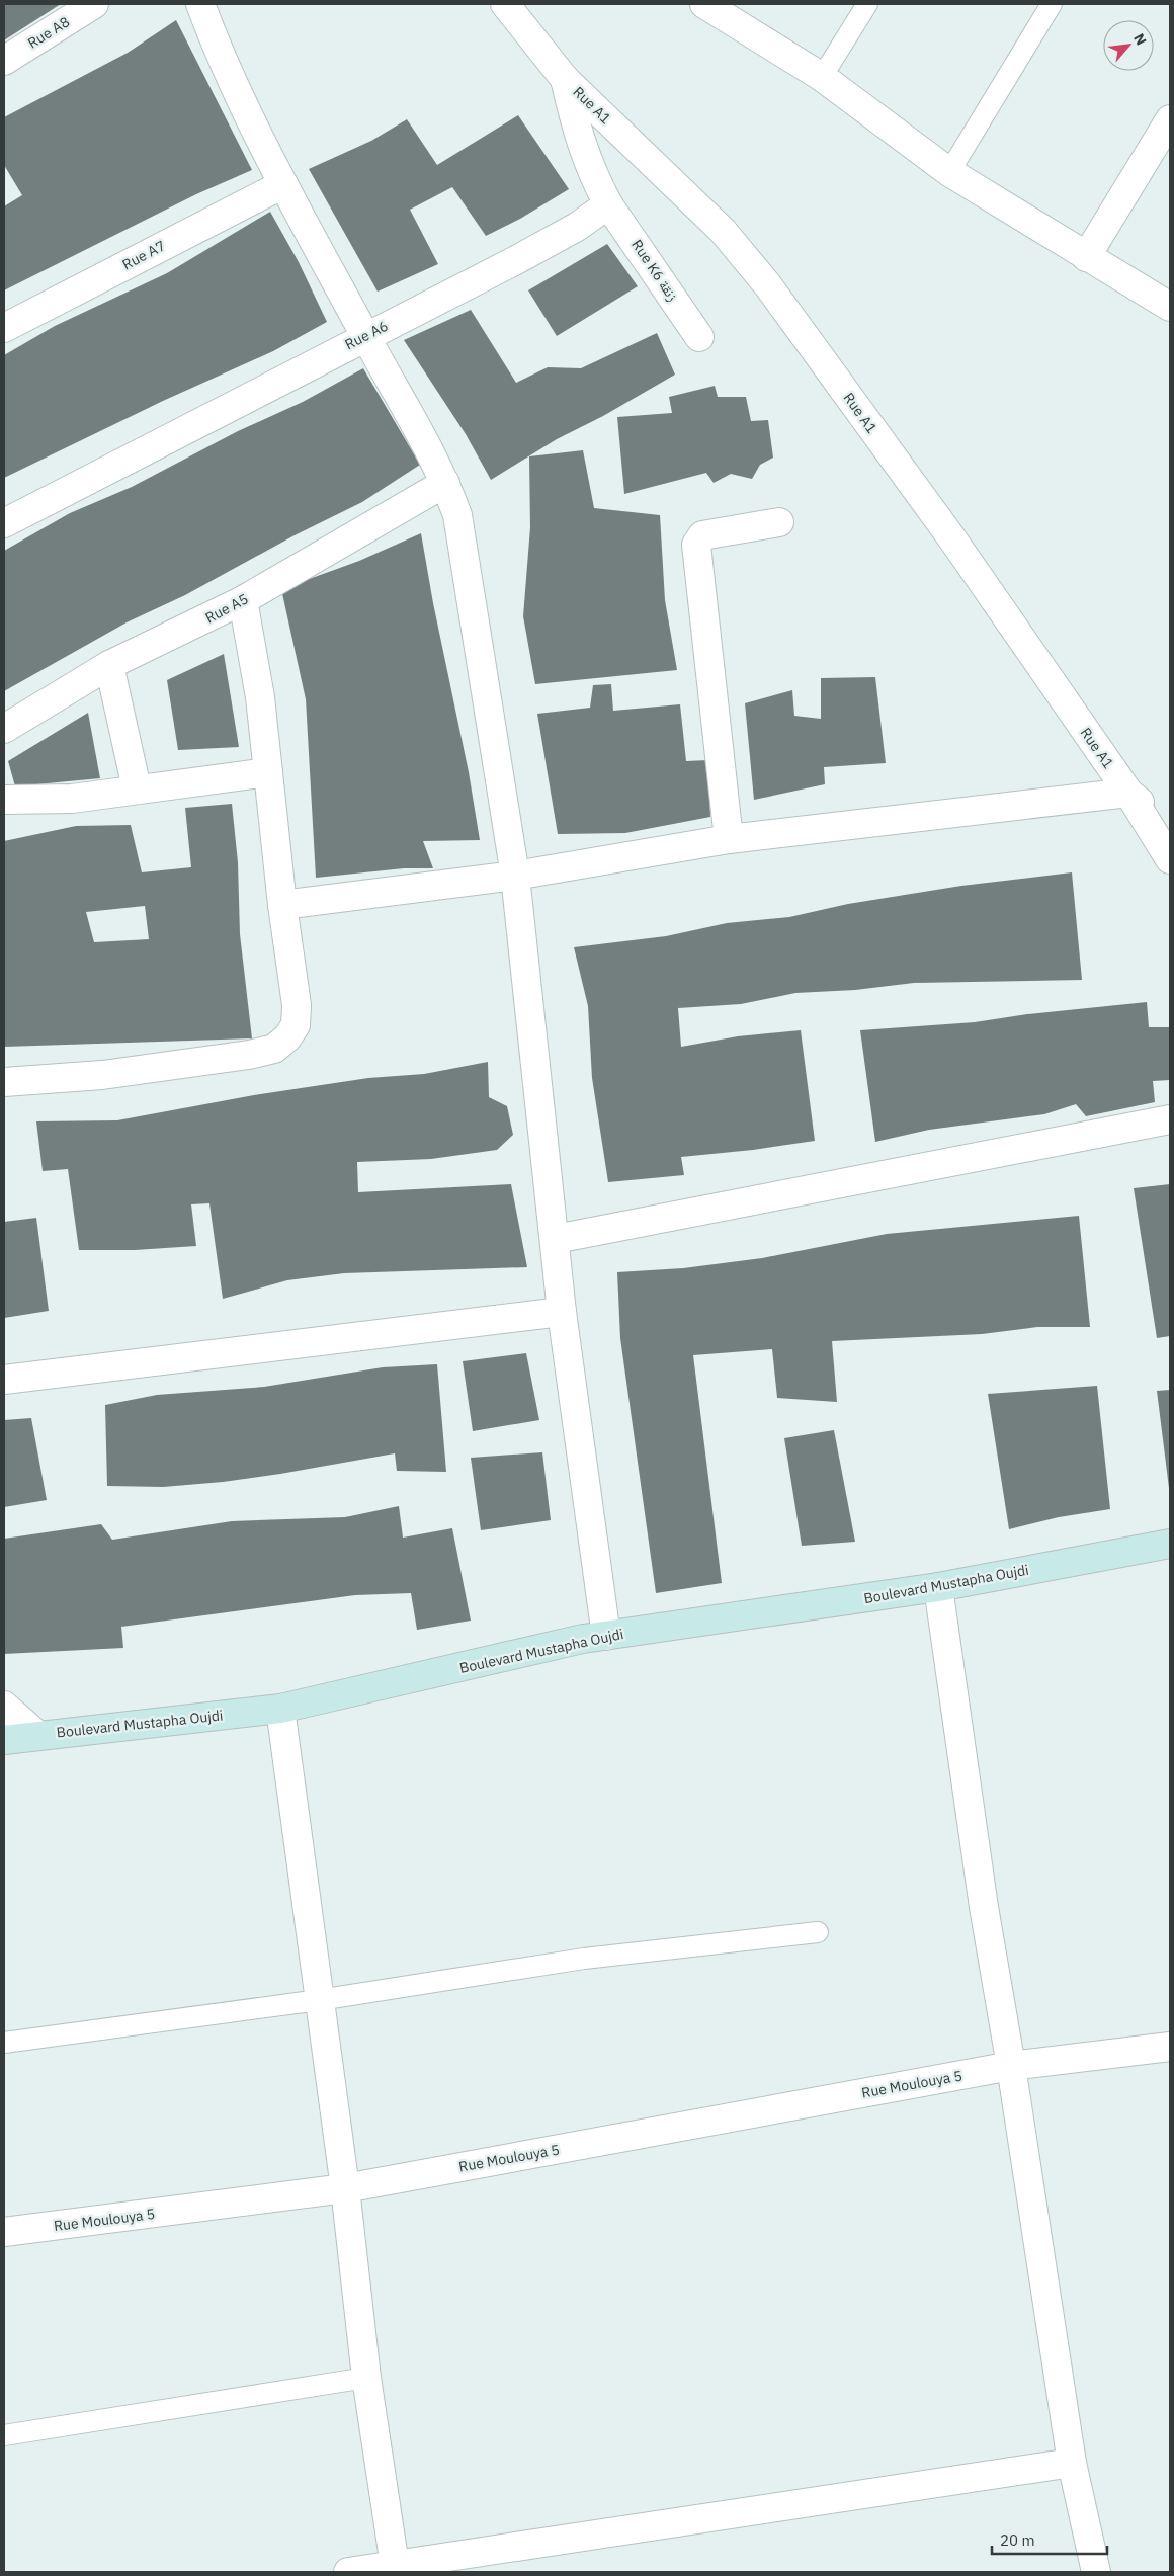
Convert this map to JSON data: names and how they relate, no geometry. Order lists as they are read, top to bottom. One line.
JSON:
{"streets":{"main road":["Boulevard Mustapha Oujdi"],"street":["Rue A8","Rue A1","Rue A7","Rue K6 زنقة","Rue A6","Rue A5","Rue Moulouya 5"]},"crossings":[["Rue K6 زنقة","Rue A6"]],"scale_bar":"20 m","north":"top right"}
